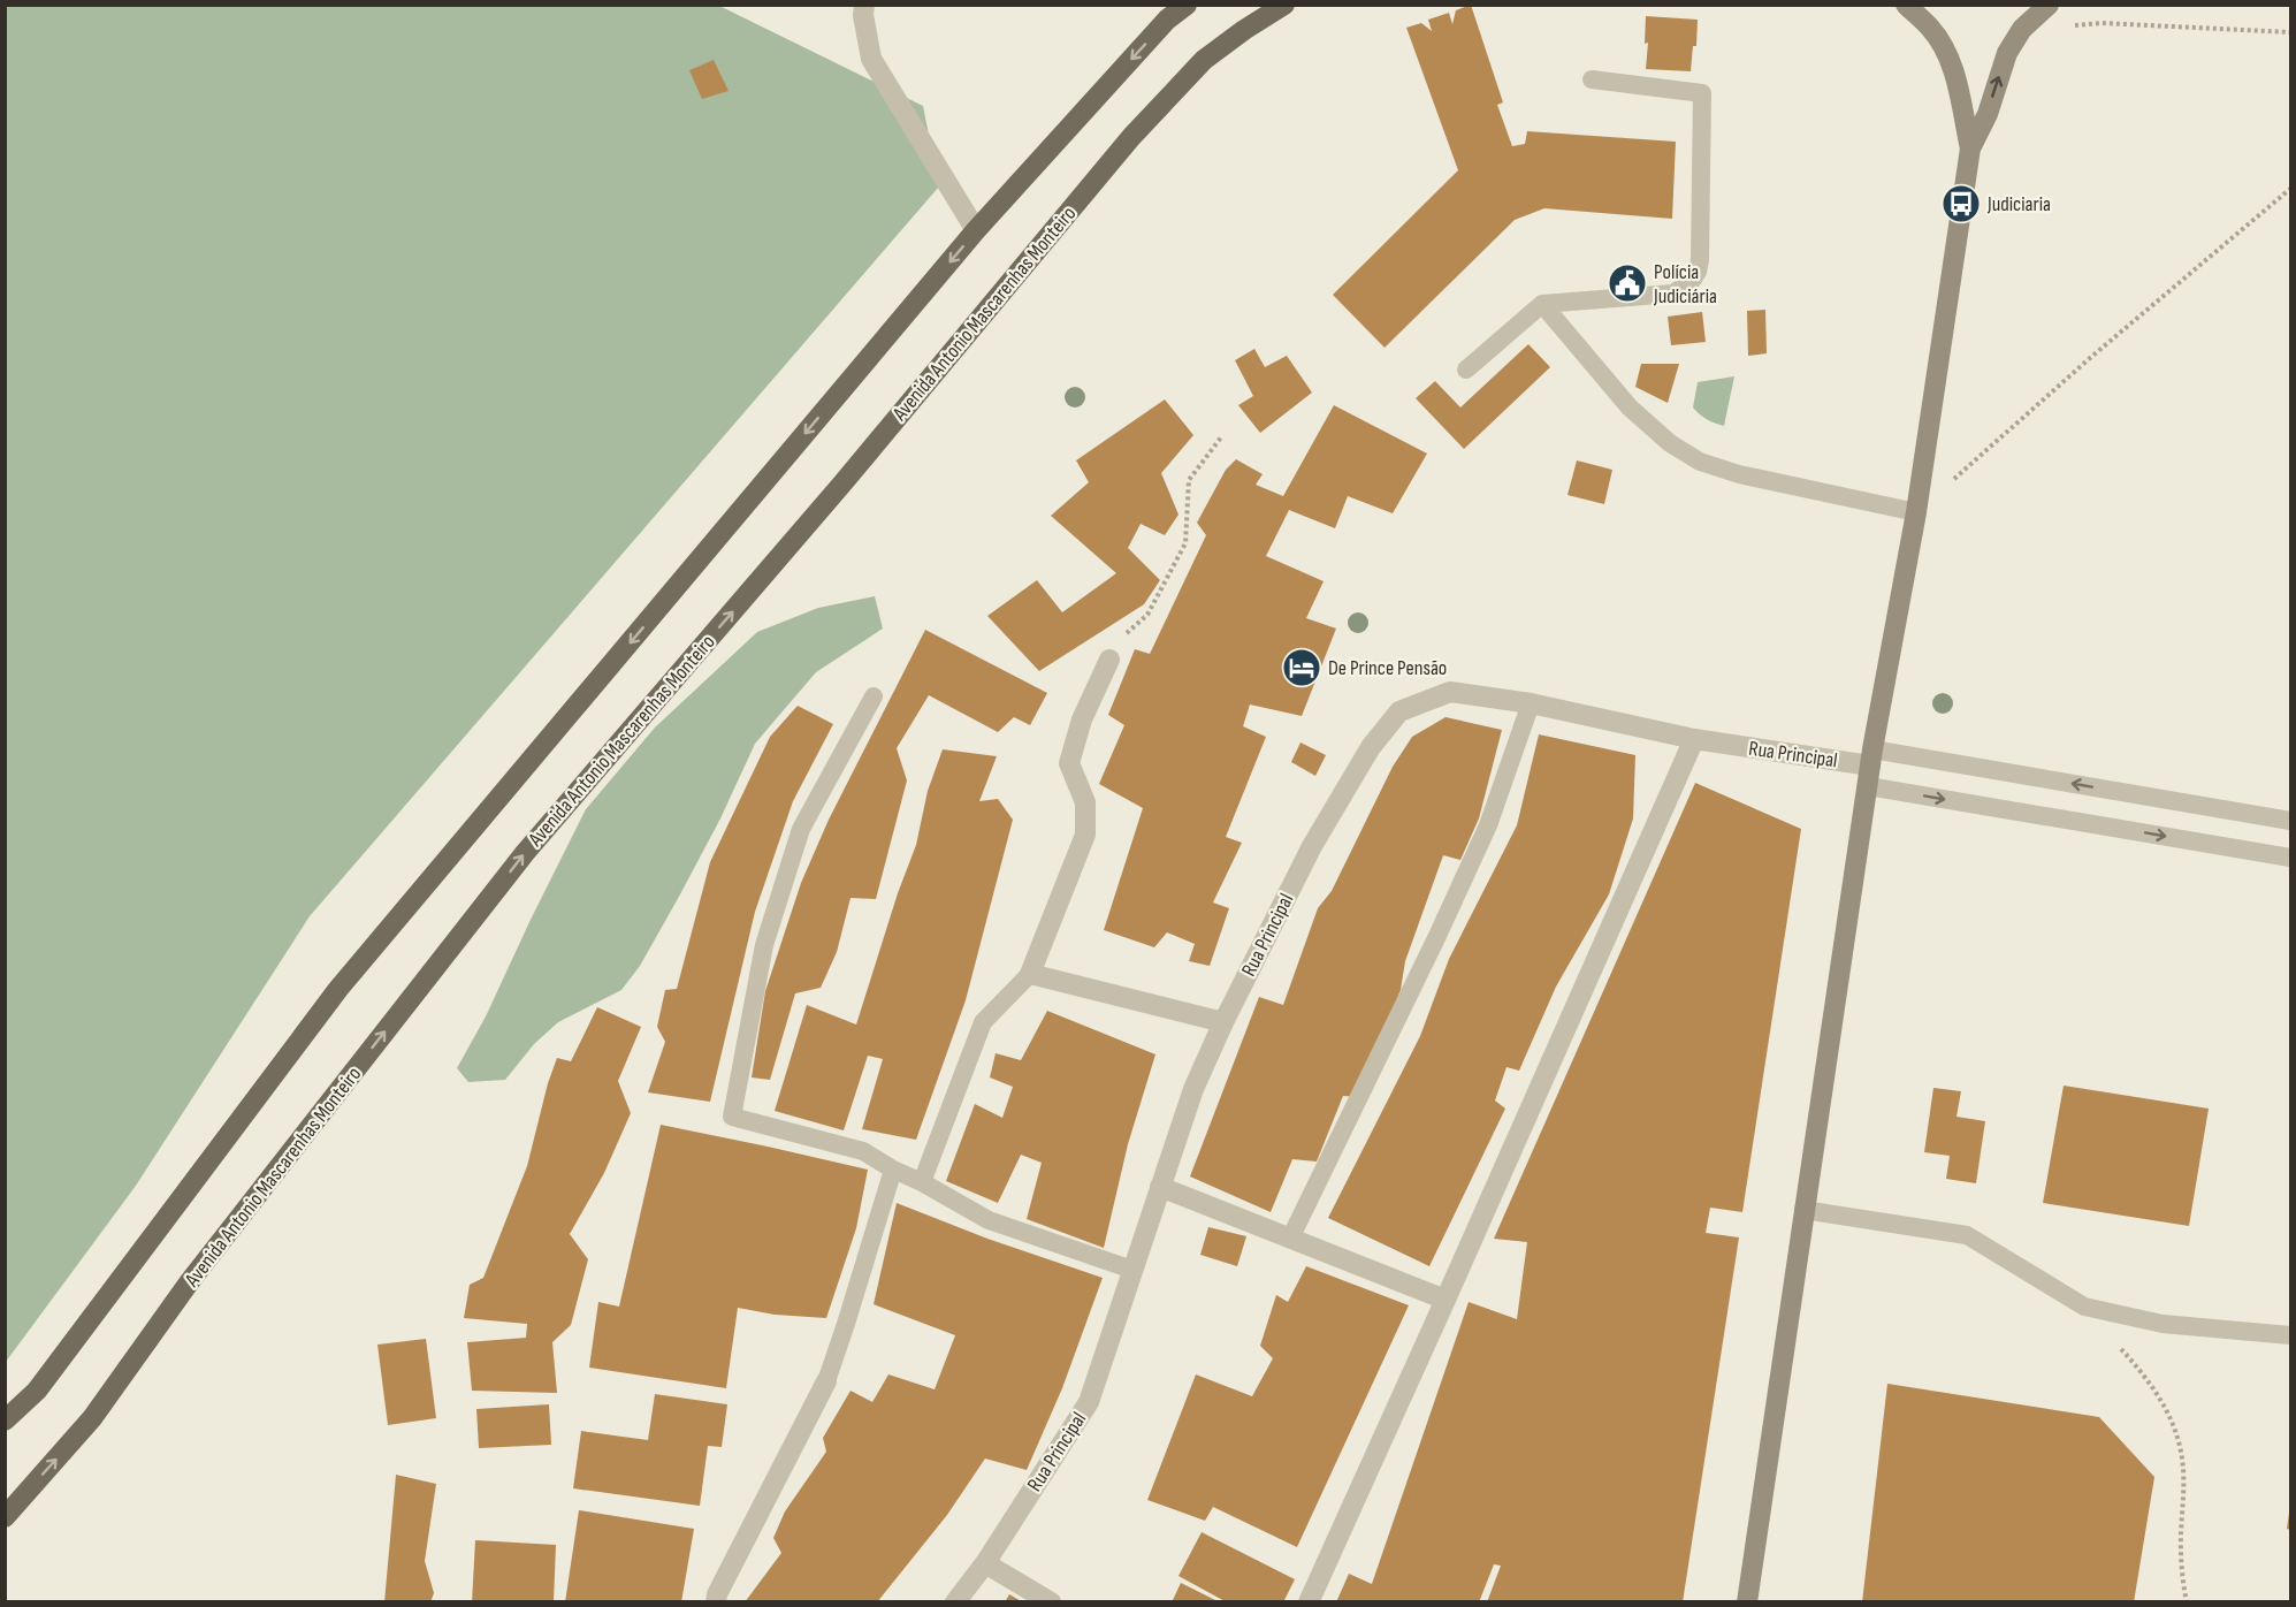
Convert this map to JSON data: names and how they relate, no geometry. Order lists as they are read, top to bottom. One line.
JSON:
{"streets":{"main road":["Avenida Antonio Mascarenhas Monteiro"],"street":["Rua Principal"]},"places":{"bus stop":["Judiciaria"],"public building":["Polícia Judiciária"],"hotel":["De Prince Pensão"]}}
